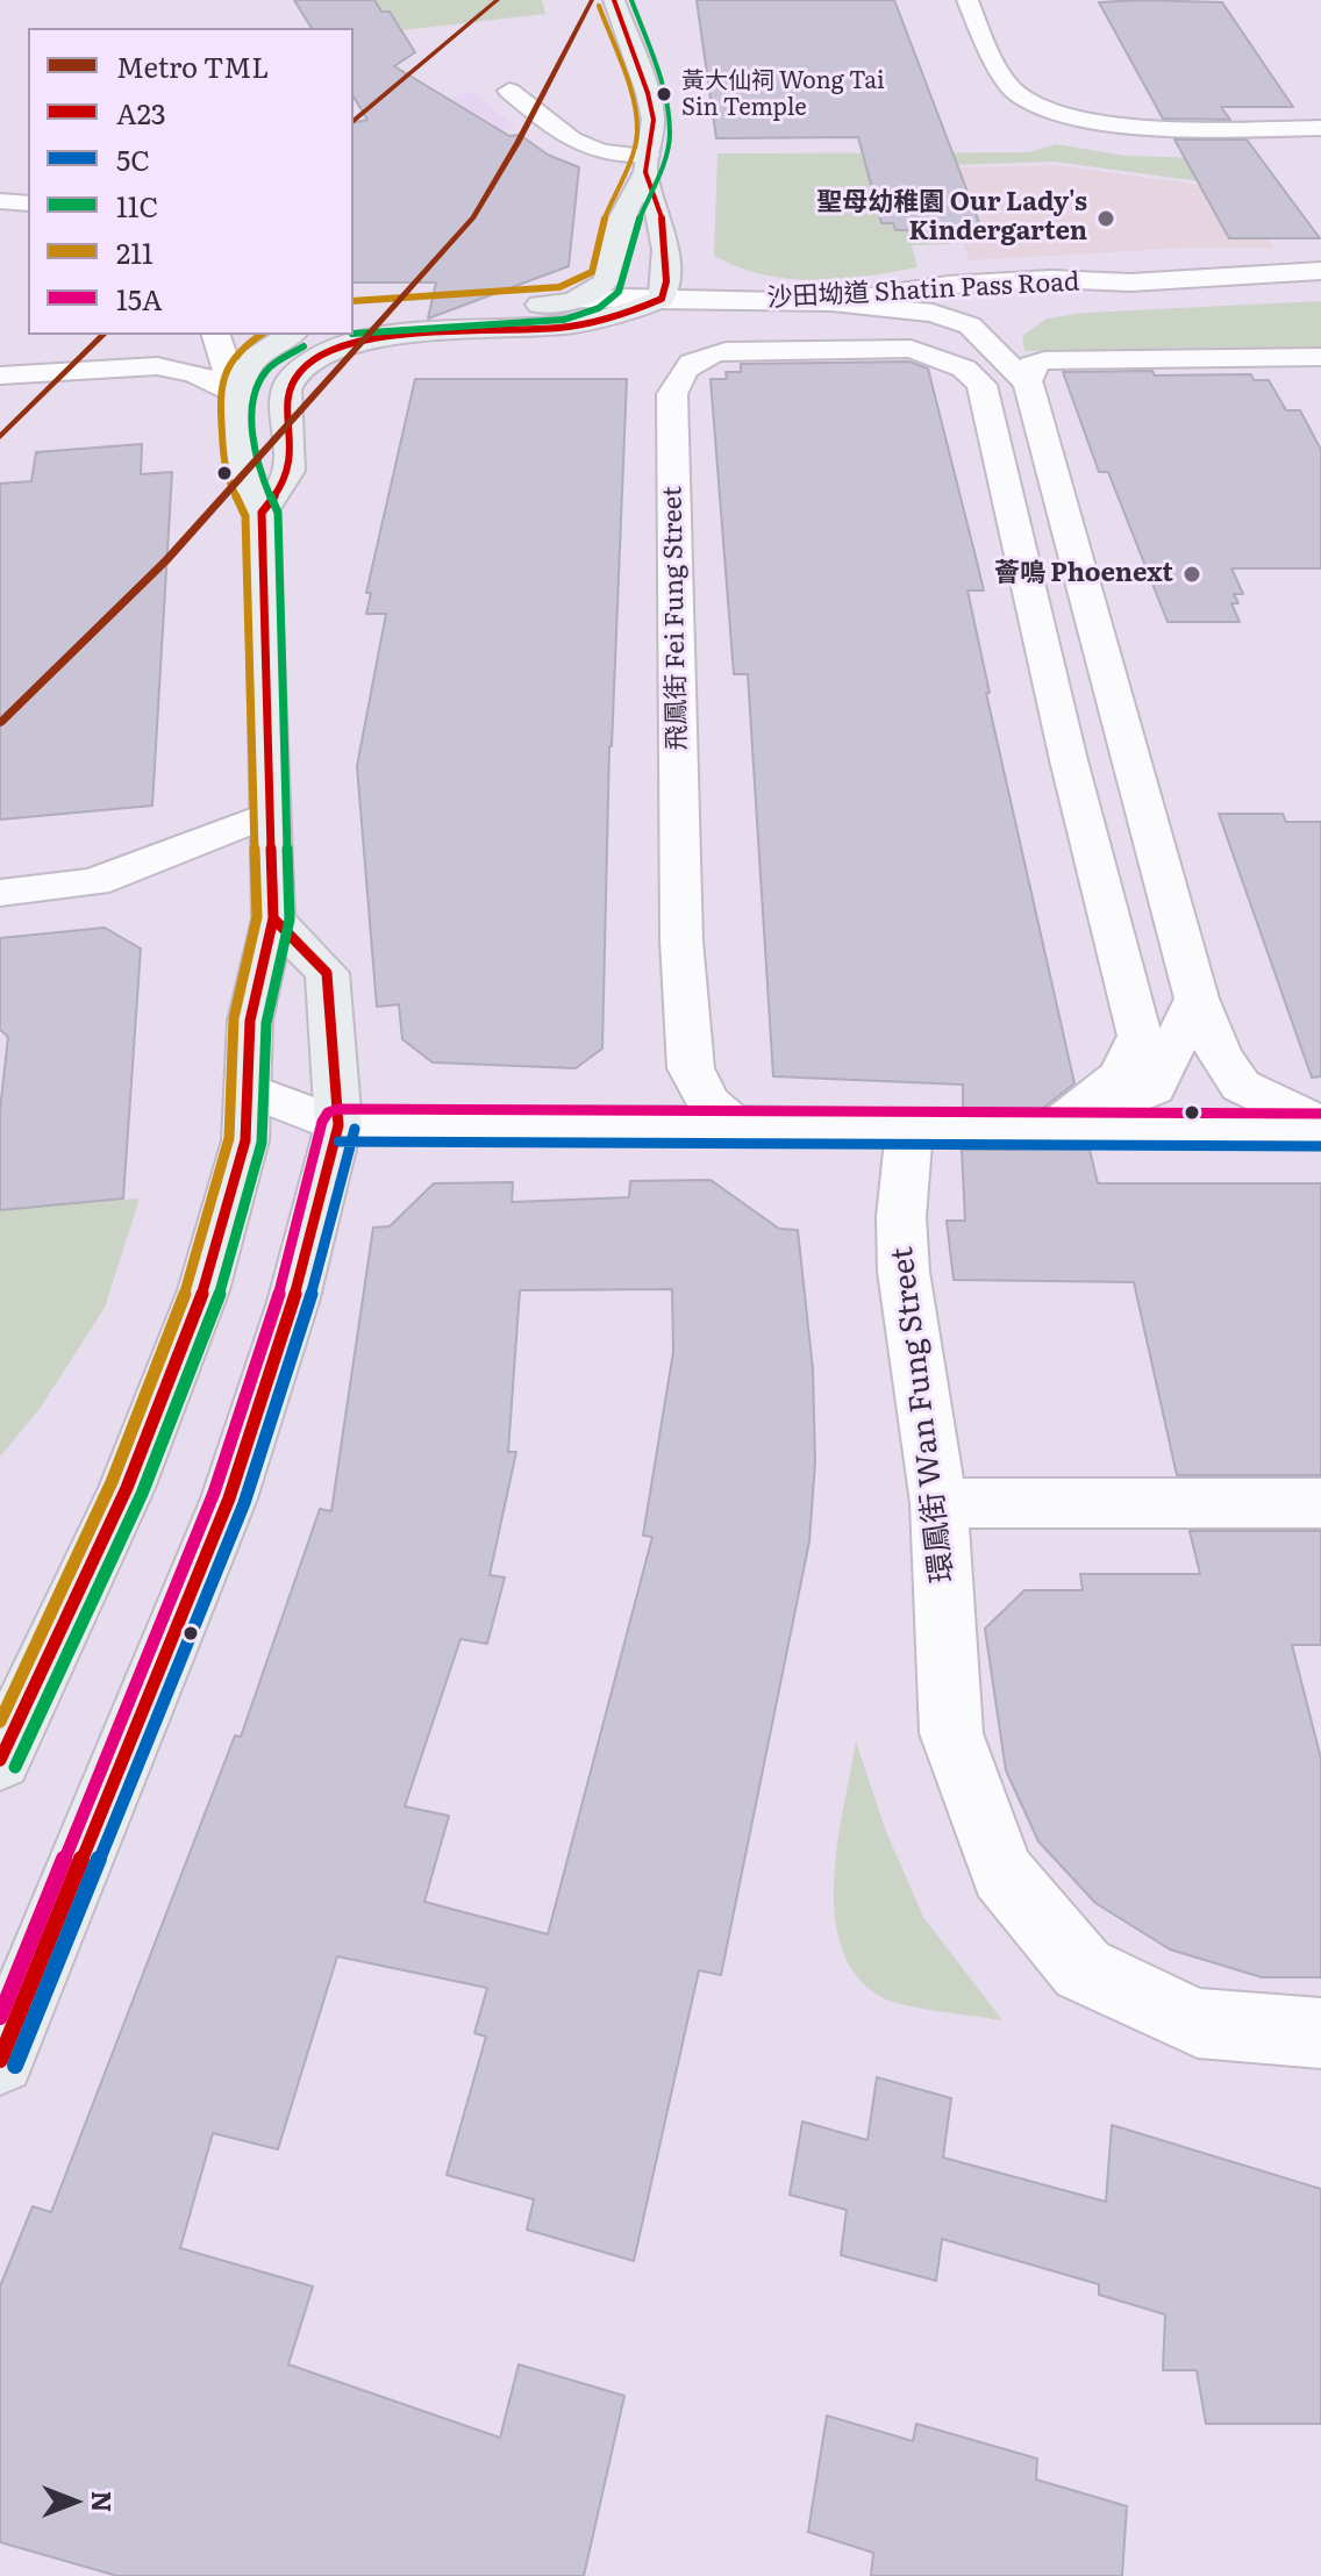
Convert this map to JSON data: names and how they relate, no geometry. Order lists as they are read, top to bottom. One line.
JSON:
{"streets":{"main road":["沙田坳道 Shatin Pass Road"],"street":["飛鳳街 Fei Fung Street","環鳳街 Wan Fung Street"]},"places":["黃大仙祠 Wong Tai Sin Temple","聖母幼稚園 Our Lady's Kindergarten","薈鳴 Phoenext"],"lines":["metro line TML","transit line A23","transit line 11C","transit line 211","transit line 15A","transit line 5C"],"legend":["Metro TML","A23","5C","11C","211","15A"],"north":"right"}
